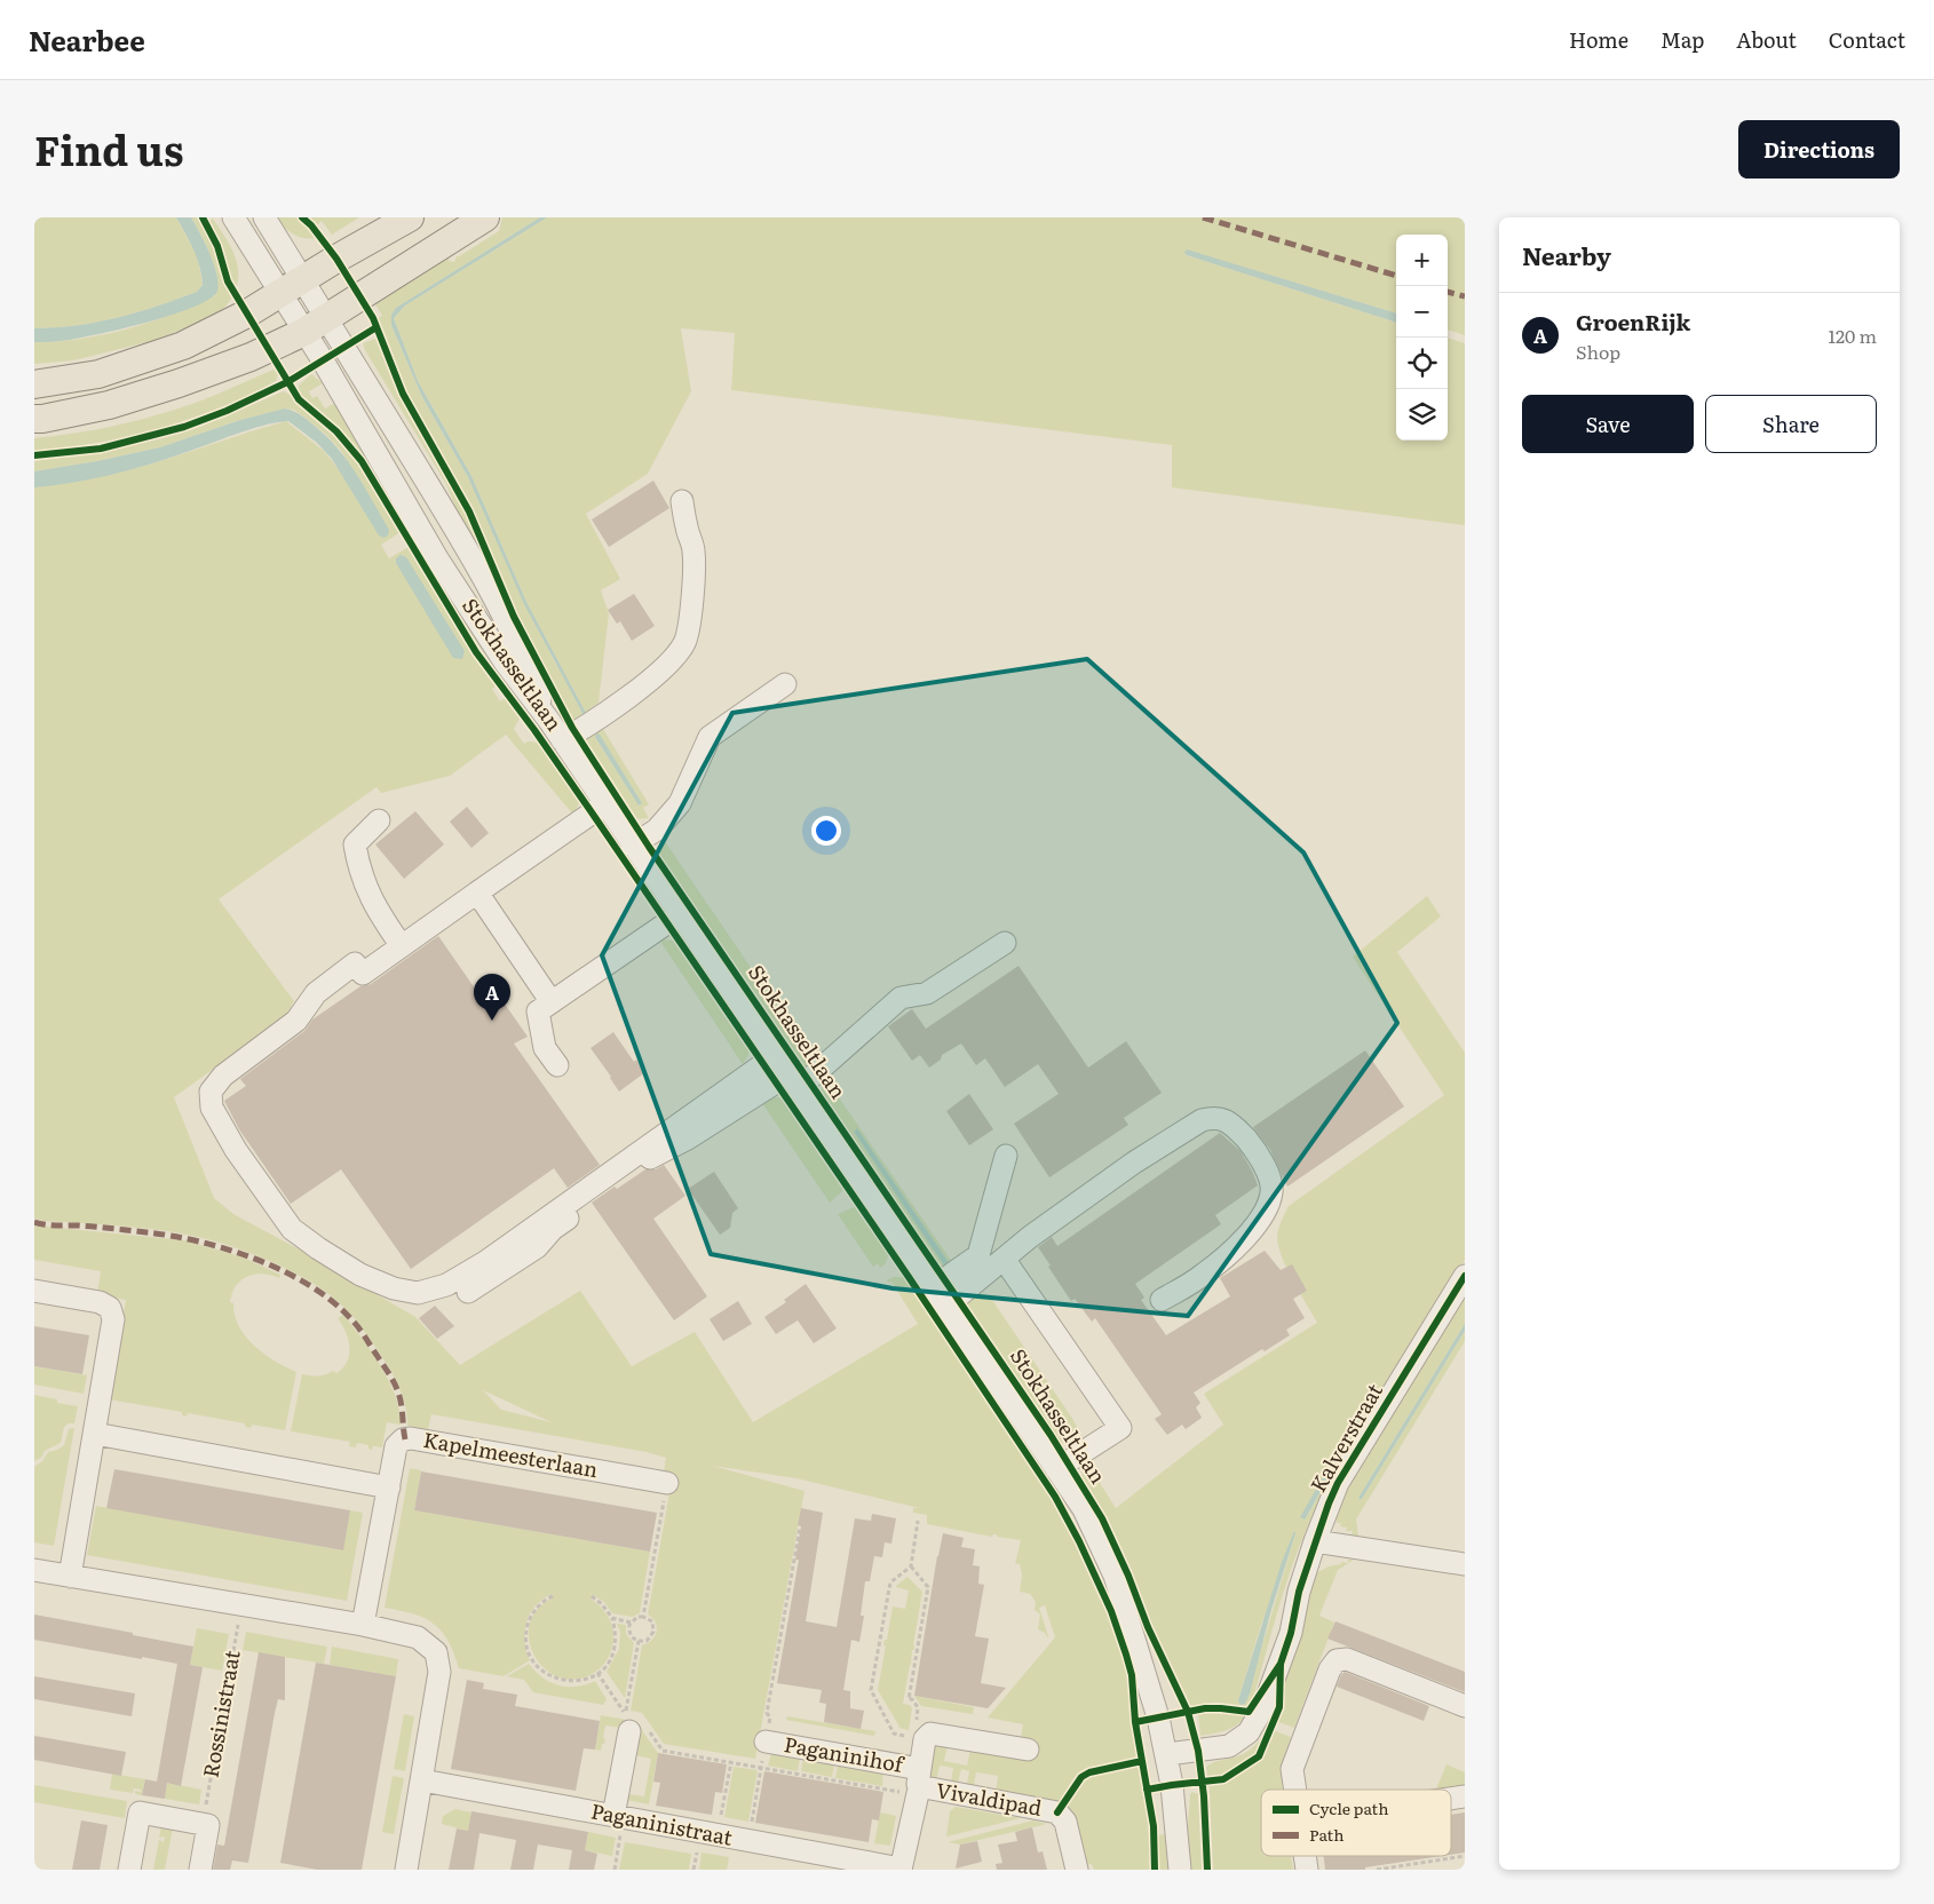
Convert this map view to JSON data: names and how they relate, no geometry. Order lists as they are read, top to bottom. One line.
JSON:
{"streets":{"street":["Stokhasseltlaan","Kalverstraat","Kapelmeesterlaan","Paganinihof","Vivaldipad","Paganinistraat"],"path":["Rossinistraat"]},"crossings":[["Stokhasseltlaan","Kalverstraat"],["Paganinihof","Vivaldipad"],["Paganinihof","Paganinistraat"]],"legend":["Cycle path","Path"],"page":{"header":"Nearbee","nav":["Home","Map","About","Contact"],"title":"Find us","buttons":["Directions",["Save","Share"]],"heading":"Nearby","map_buttons":["+","−"],"list":[{"mark":"A","name":"GroenRijk","note":"Shop","value":"120 m"}],"pins":"A"}}
